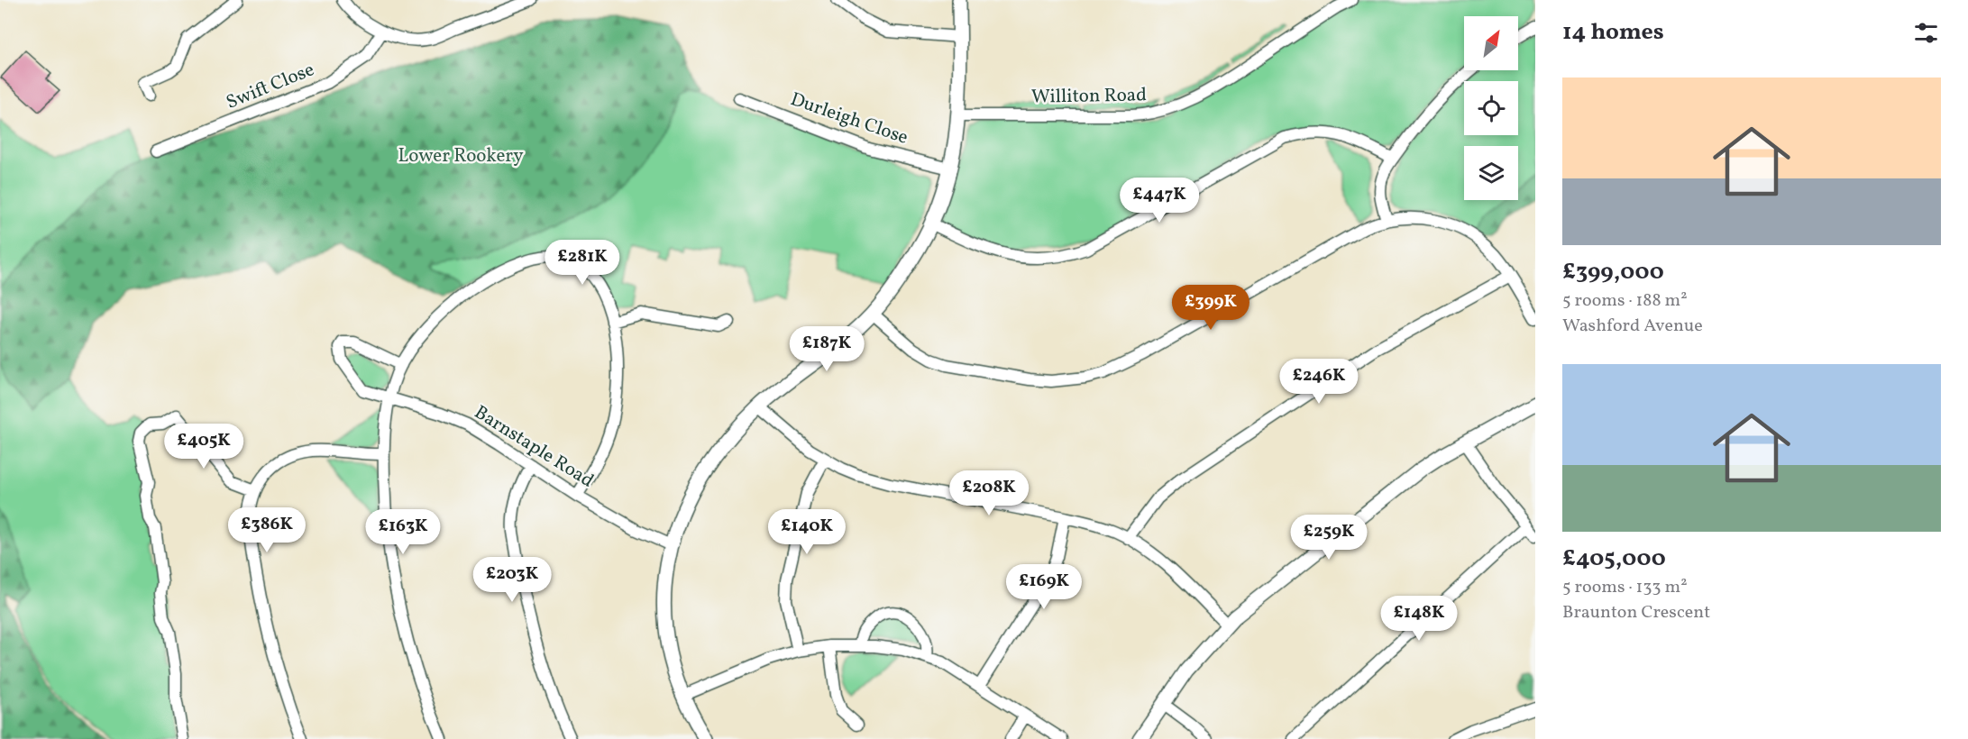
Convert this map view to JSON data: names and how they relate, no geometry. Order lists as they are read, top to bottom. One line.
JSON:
{"streets":{"street":["Swift Close","Williton Road","Durleigh Close","Barnstaple Road"]},"parks":["Lower Rookery"],"north":"top right","page":{"heading":"14 homes","list":[{"name":"£399,000","note":"5 rooms · 188 m² · Washford Avenue"},{"name":"£405,000","note":"5 rooms · 133 m² · Braunton Crescent"}],"price":["£447K","£281K","£399K","£187K","£246K","£405K","£208K","£386K","£163K","£140K","£259K","£203K","£169K","£148K"]}}
